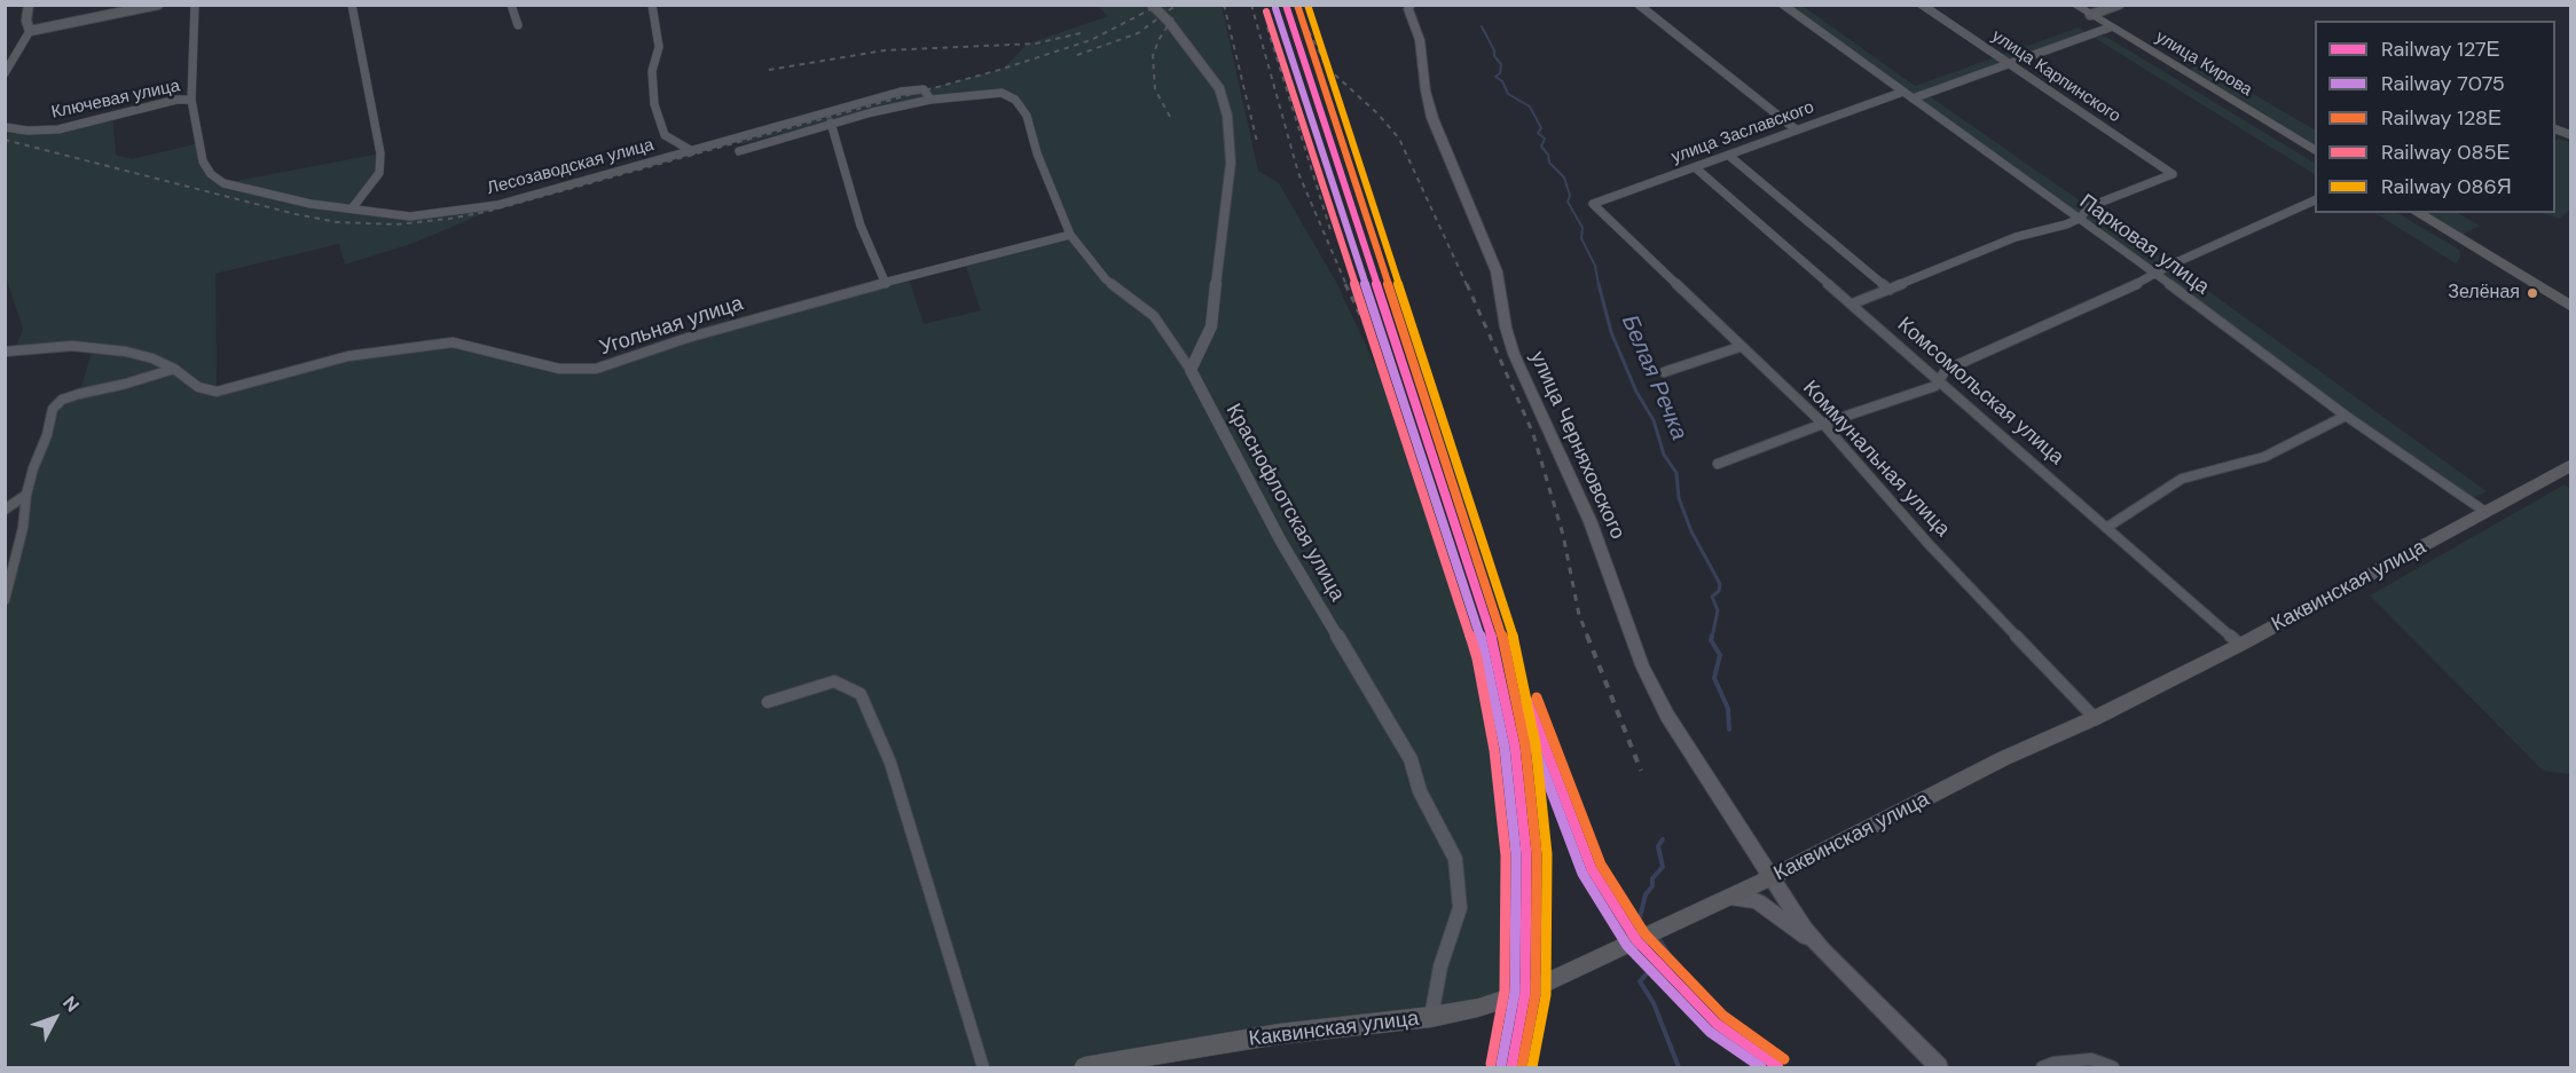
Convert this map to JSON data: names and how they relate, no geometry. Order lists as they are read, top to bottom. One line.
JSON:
{"streets":{"main road":["улица Кирова","улица Черняховского","Каквинская улица"],"street":["улица Карпинского","Ключевая улица","улица Заславского","Лесозаводская улица","Парковая улица","Угольная улица","Комсомольская улица","Коммунальная улица","Краснофлотская улица"]},"crossings":[["улица Кирова","улица Заславского"],["улица Карпинского","улица Заславского"],["улица Карпинского","Парковая улица"],["Ключевая улица","Лесозаводская улица"],["улица Заславского","Парковая улица"],["улица Заславского","Комсомольская улица"],["улица Заславского","Коммунальная улица"],["Парковая улица","Каквинская улица"],["Комсомольская улица","Каквинская улица"],["улица Черняховского","Каквинская улица"],["Коммунальная улица","Каквинская улица"],["Краснофлотская улица","Каквинская улица"]],"water":["Белая Речка"],"places":["Зелёная"],"lines":["rail line 127Е","rail line 128Е","rail line 086Я","rail line 7075","rail line 085Е"],"legend":["Railway 127Е","Railway 7075","Railway 128Е","Railway 085Е","Railway 086Я"],"north":"top right"}
